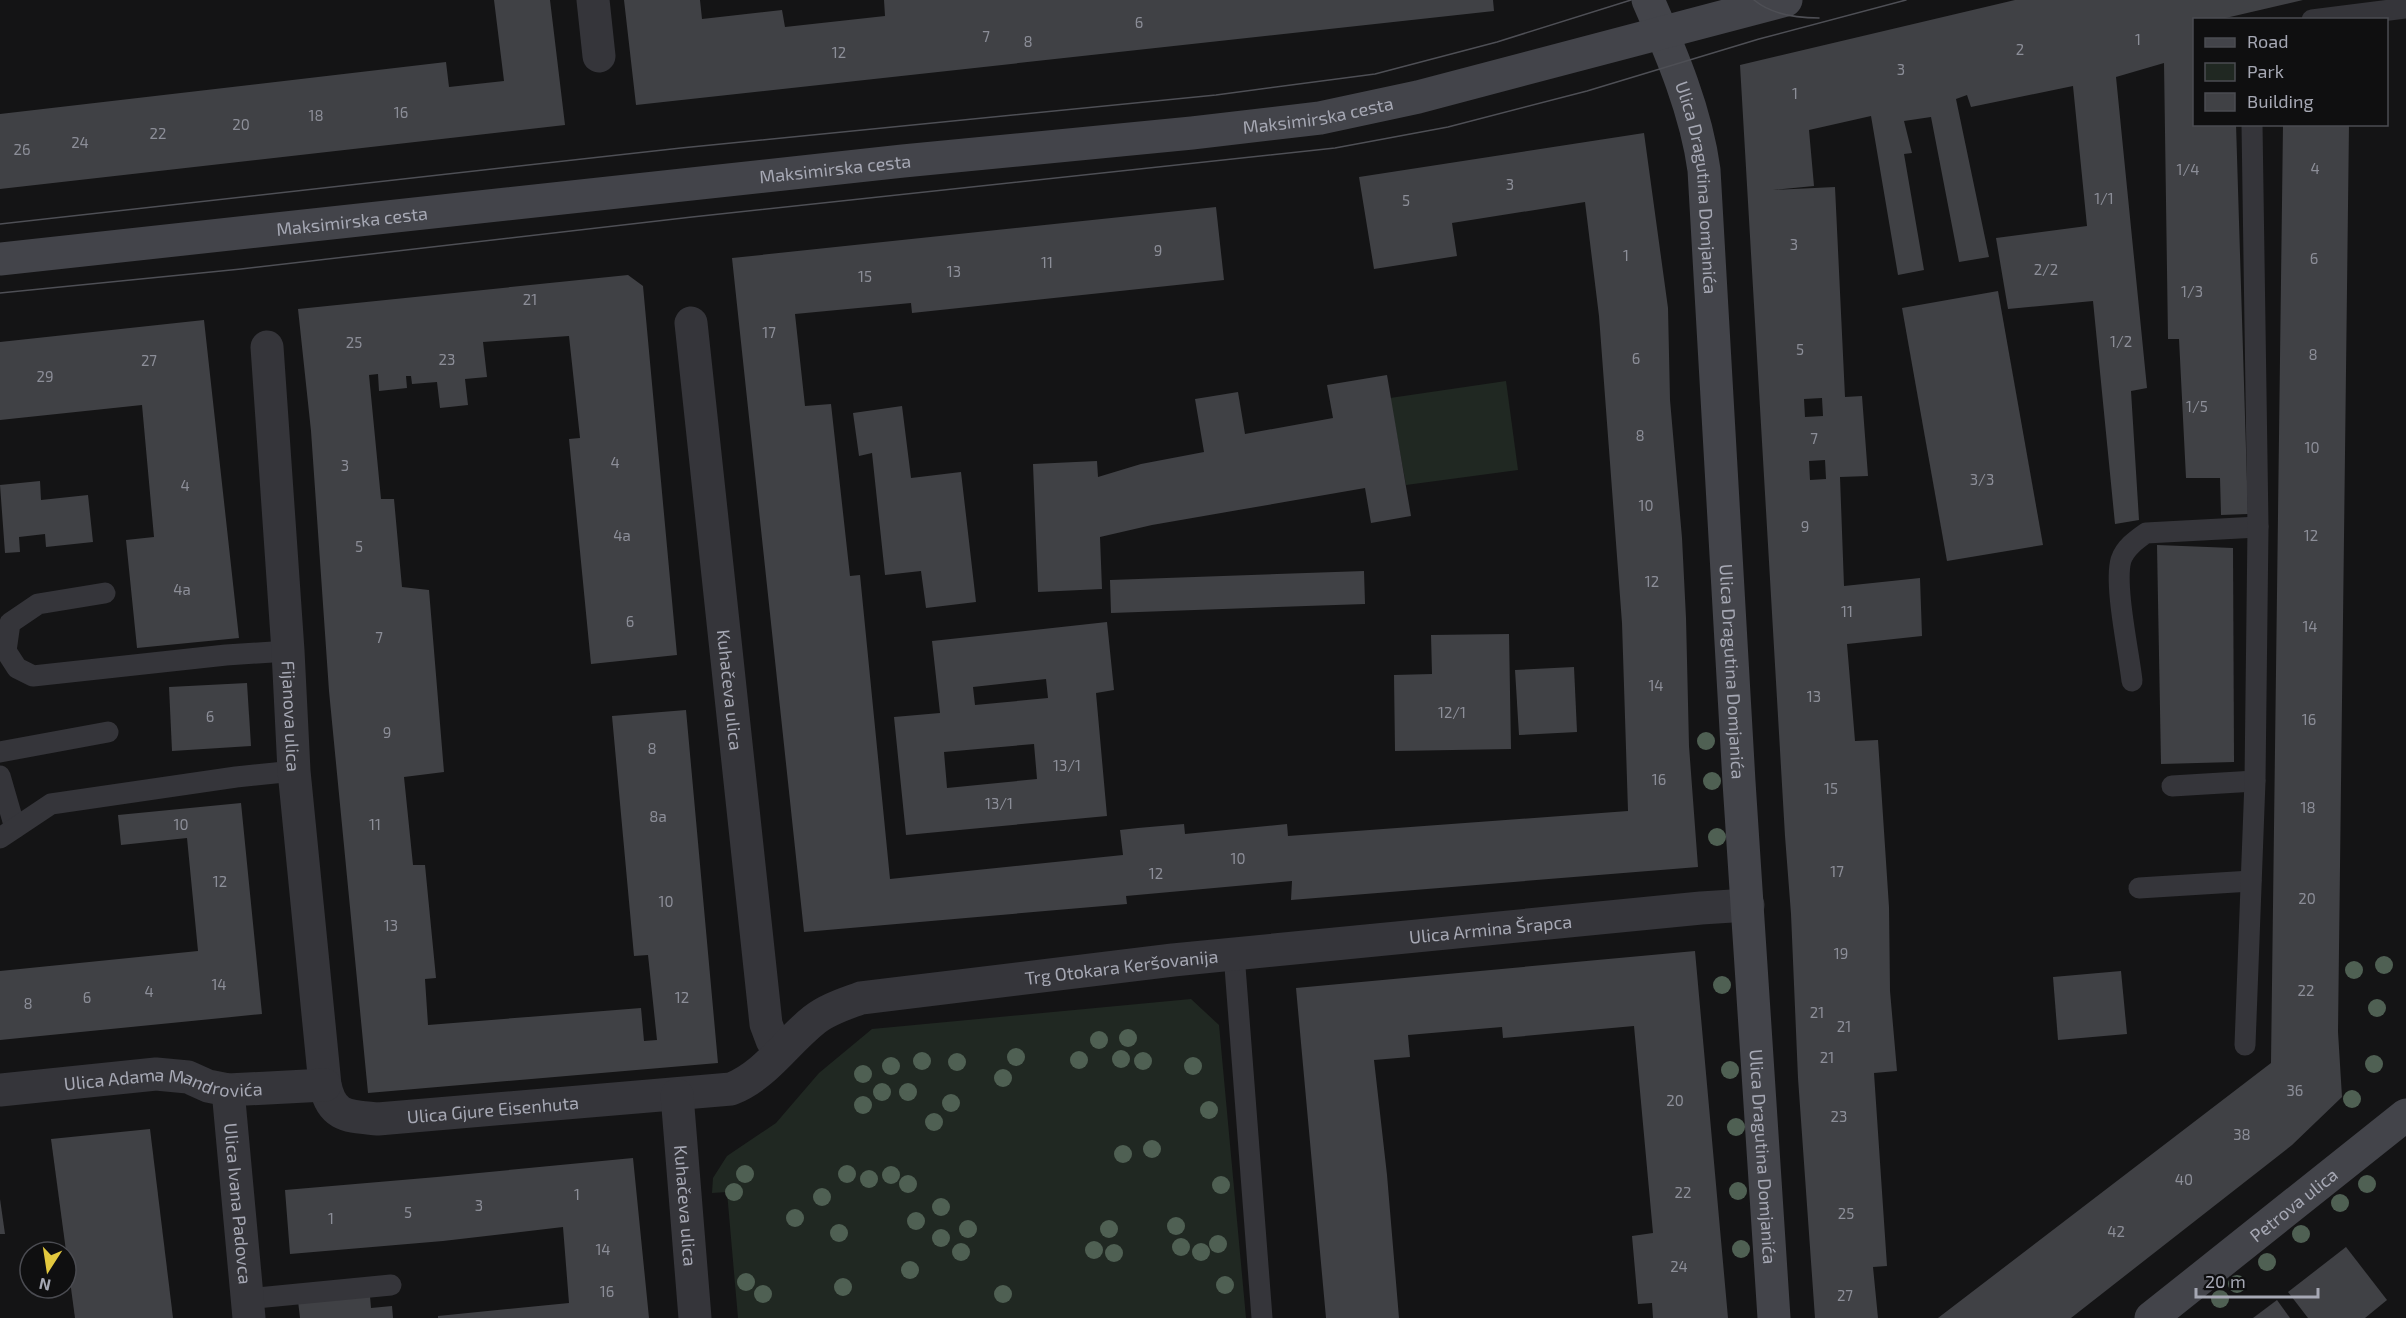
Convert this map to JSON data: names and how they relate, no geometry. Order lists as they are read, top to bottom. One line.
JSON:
{"streets":{"main road":["Maksimirska cesta","Ulica Dragutina Domjanića","Petrova ulica"],"street":["Kuhačeva ulica","Fijanova ulica","Ulica Armina Šrapca","Trg Otokara Keršovanija","Ulica Adama Mandrovića","Ulica Gjure Eisenhuta","Ulica Ivana Padovca"]},"crossings":[["Maksimirska cesta","Ulica Dragutina Domjanića"],["Ulica Dragutina Domjanića","Ulica Armina Šrapca"],["Kuhačeva ulica","Trg Otokara Keršovanija"],["Kuhačeva ulica","Ulica Gjure Eisenhuta"],["Fijanova ulica","Ulica Adama Mandrovića"],["Fijanova ulica","Ulica Gjure Eisenhuta"],["Ulica Armina Šrapca","Trg Otokara Keršovanija"],["Trg Otokara Keršovanija","Ulica Gjure Eisenhuta"],["Ulica Adama Mandrovića","Ulica Gjure Eisenhuta"],["Ulica Adama Mandrovića","Ulica Ivana Padovca"]],"house_numbers":["6","7","1","8","2","12","3","1","16","18","20","22","24","26","4","1/4","3","1/1","5","3","9","1","6","11","2/2","13","15","1/3","21","17","1/2","25","5","8","6","23","27","29","1/5","8","7","10","4","3","3/3","4","10","9","4a","12","5","12","4a","11","6","14","7","14","13","12/1","6","16","9","8","13/1","16","15","13/1","18","8a","10","11","10","17","12","12","20","10","13","19","14","22","4","6","12","8","21","21","21","36","20","23","38","40","22","1","3","5","25","1","42","14","24","16","27"],"legend":["Road","Park","Building"],"scale_bar":"20 m","north":"bottom"}
